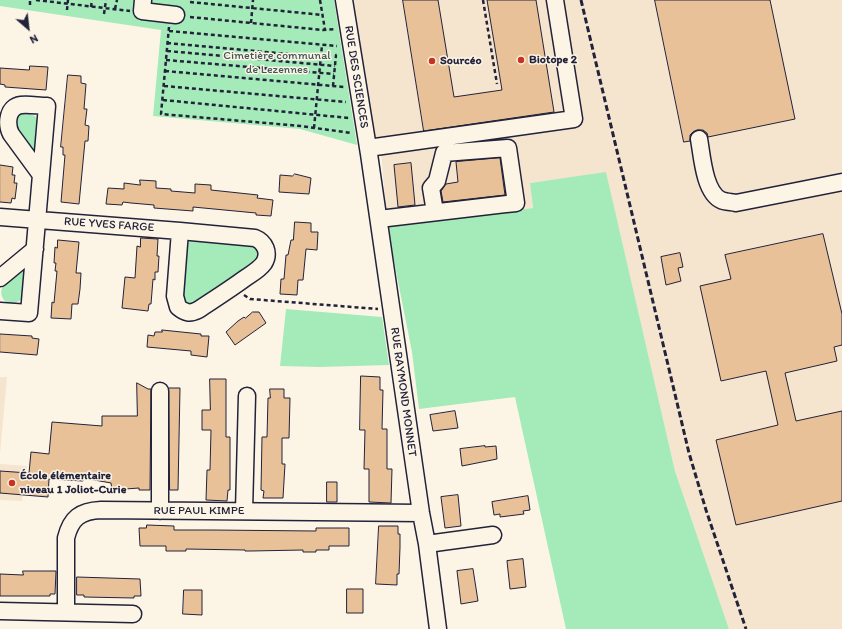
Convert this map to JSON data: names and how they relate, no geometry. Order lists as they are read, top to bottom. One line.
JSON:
{"streets":{"street":["RUE DES SCIENCES","RUE YVES FARGE","RUE RAYMOND MONNET","RUE PAUL KIMPE"]},"crossings":[["RUE DES SCIENCES","RUE RAYMOND MONNET"],["RUE RAYMOND MONNET","RUE PAUL KIMPE"]],"parks":["Cimetière communal de Lezennes"],"places":["Biotope 2","Sourcéo","École élémentaire niveau 1 Joliot-Curie"],"north":"bottom right"}
